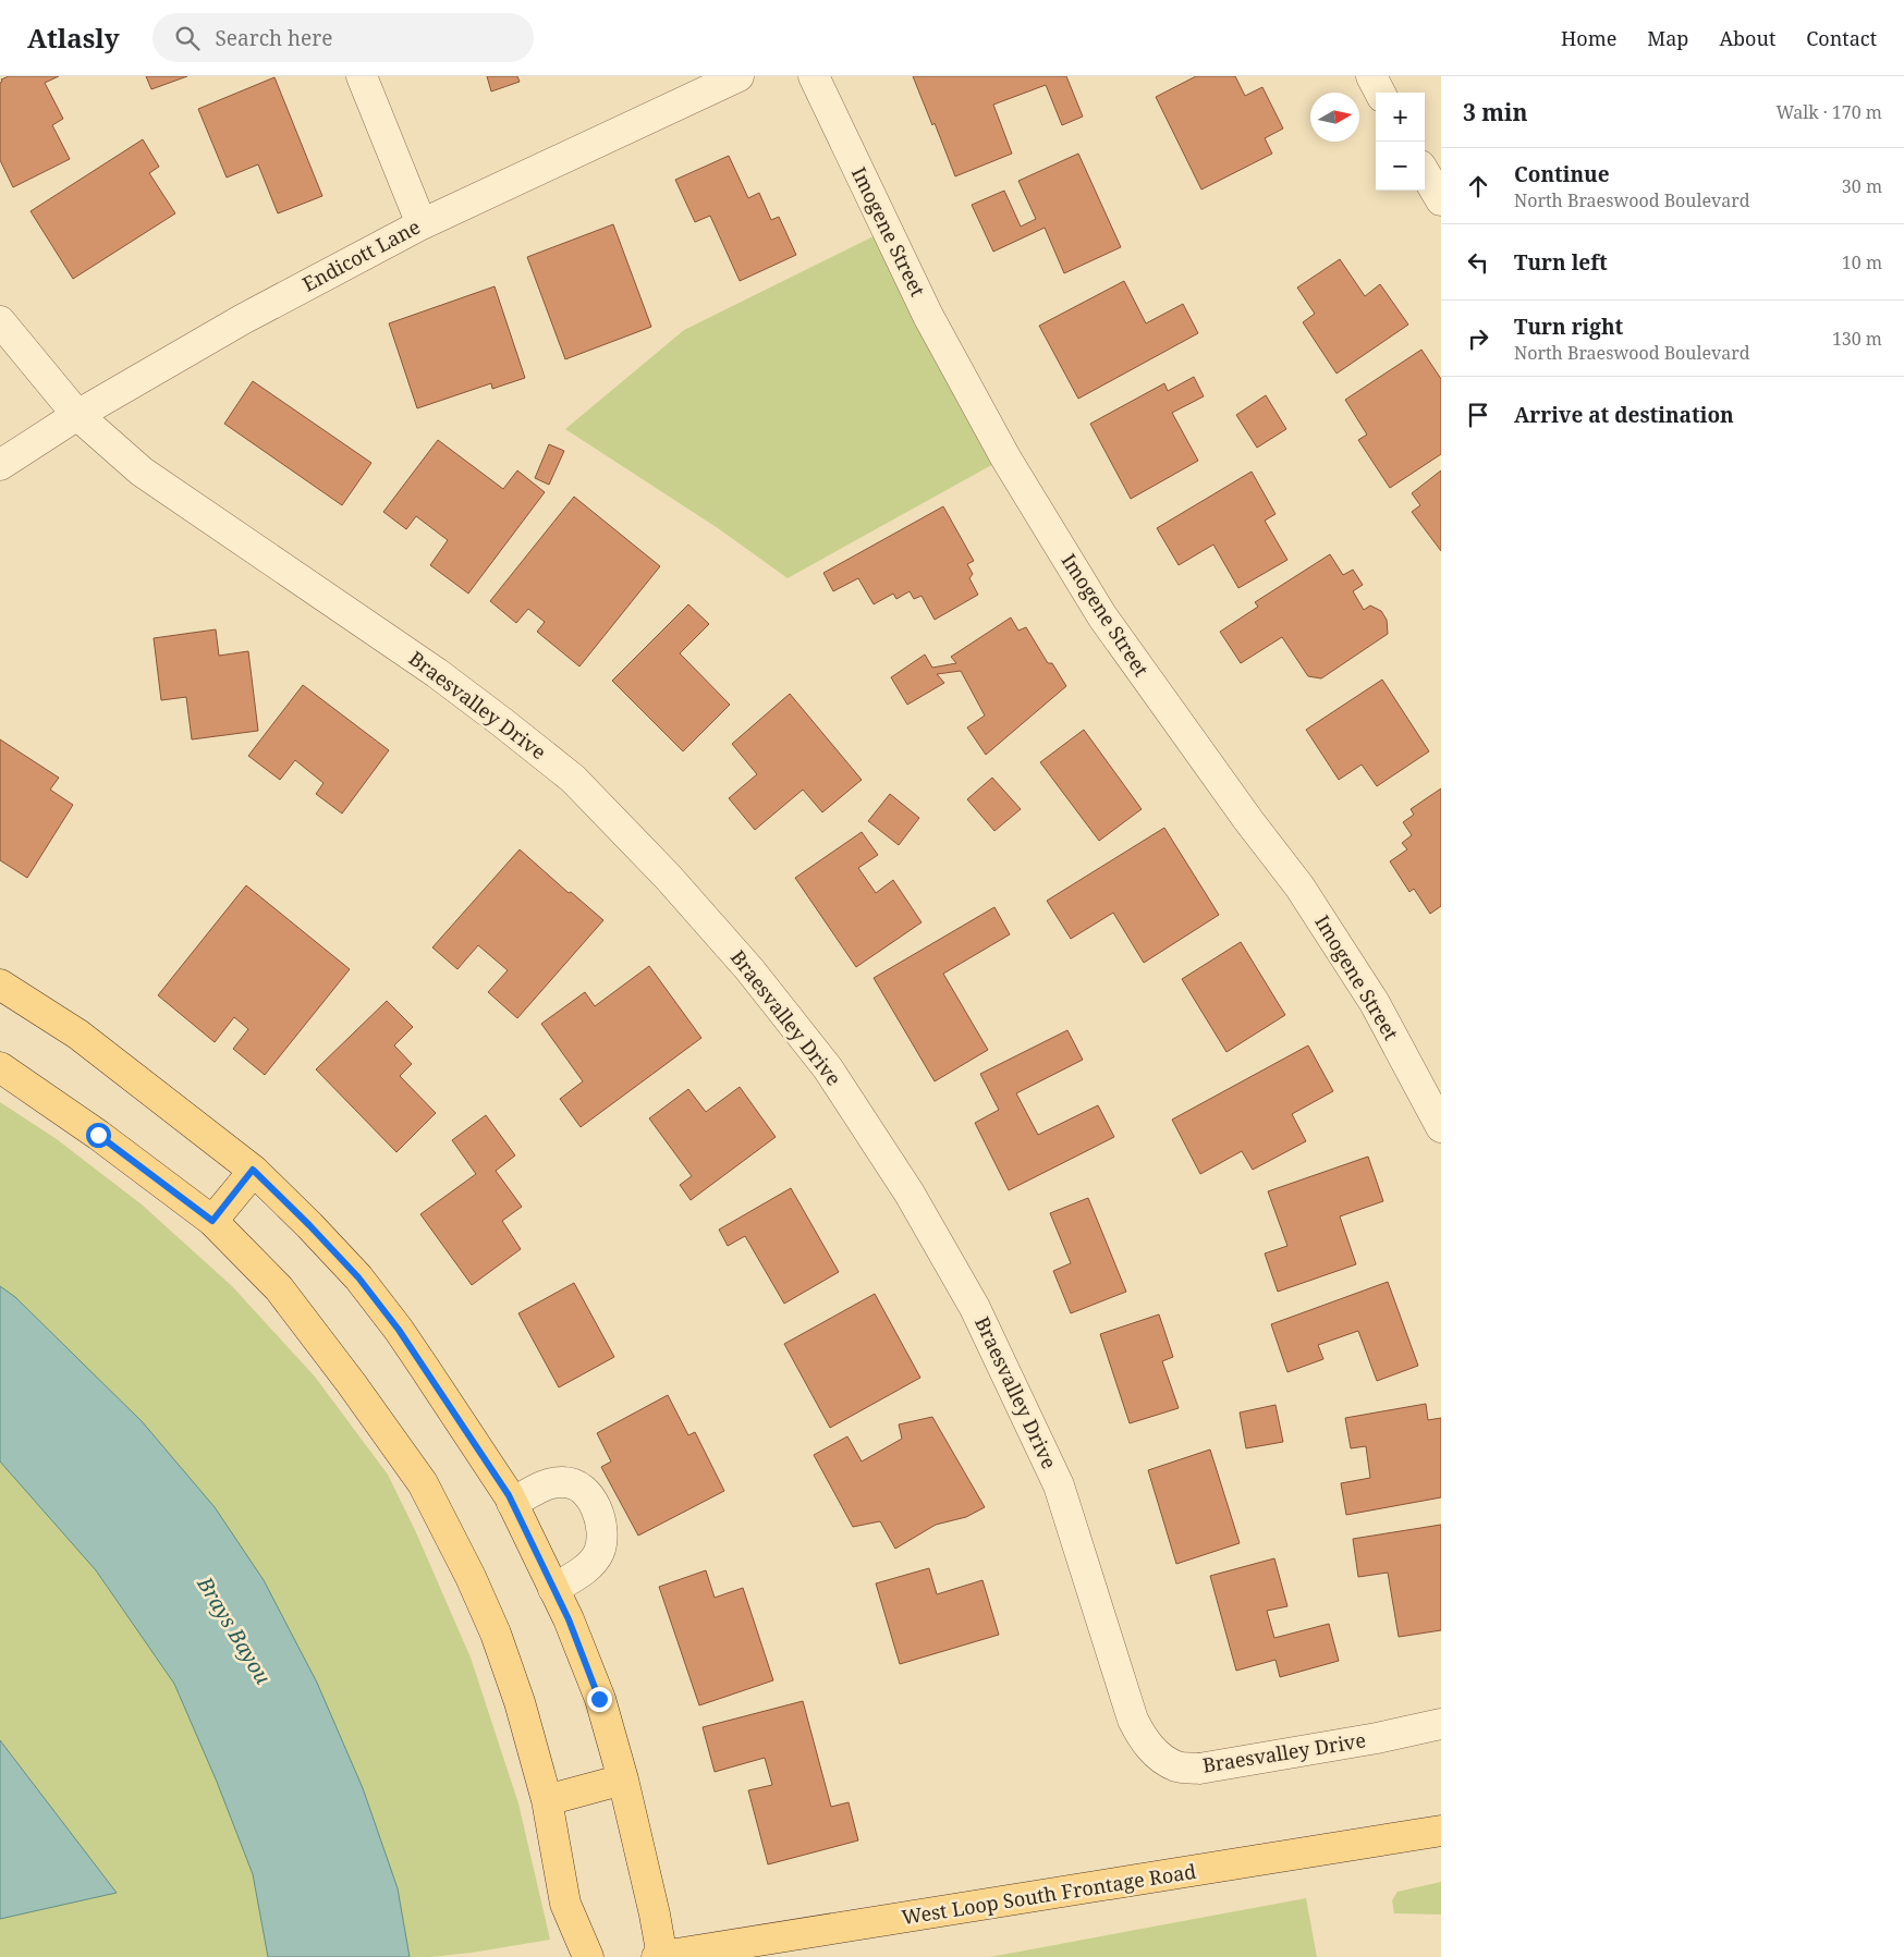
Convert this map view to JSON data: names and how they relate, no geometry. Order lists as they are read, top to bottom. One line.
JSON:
{"streets":{"main road":["West Loop South Frontage Road"],"street":["Imogene Street","Endicott Lane","Braesvalley Drive"]},"crossings":[["Endicott Lane","Braesvalley Drive"]],"water":["Brays Bayou"],"north":"right","page":{"header":"Atlasly","search":"Search here","nav":["Home","Map","About","Contact"],"heading":["3 min","Walk · 170 m"],"map_buttons":["+","−"],"list":[["Continue","North Braeswood Boulevard","30 m"],["Turn left","10 m"],["Turn right","North Braeswood Boulevard","130 m"],"Arrive at destination"]}}
